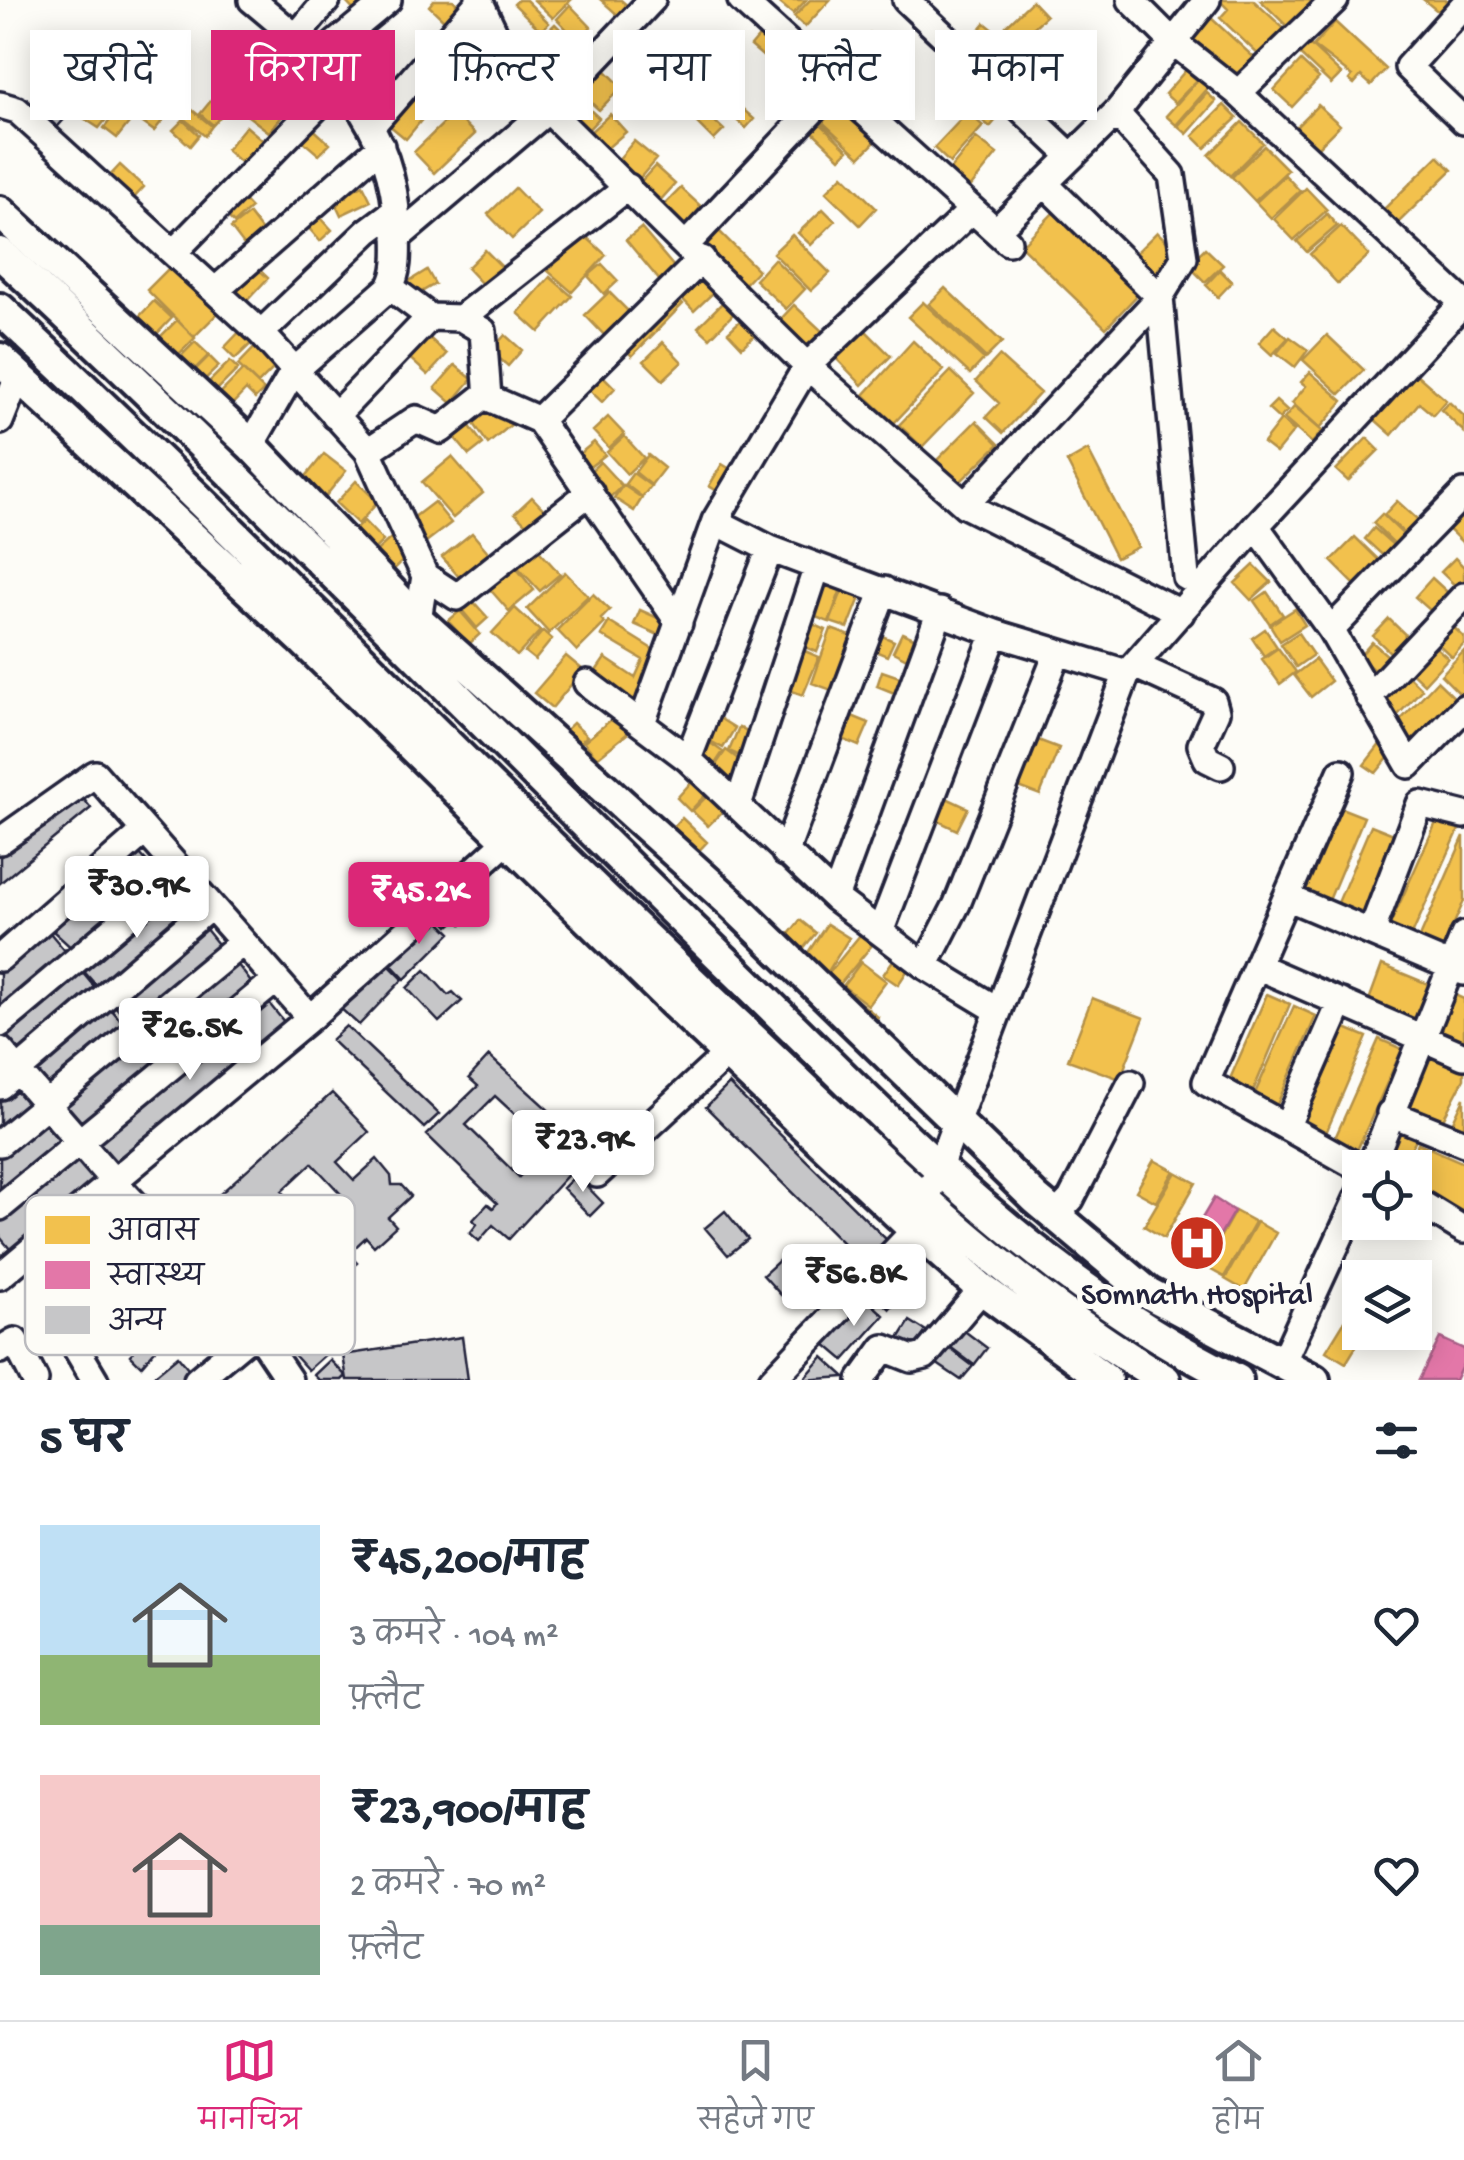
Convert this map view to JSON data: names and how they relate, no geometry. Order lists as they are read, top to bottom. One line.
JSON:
{"places":{"hospital":["Somnath Hospital"]},"legend":["आवास","स्वास्थ्य","अन्य"],"page":{"chip":["खरीदें","किराया","फ़िल्टर","नया","फ़्लैट","मकान"],"price":["₹30.9K","₹45.2K","₹26.5K","₹23.9K","₹56.8K"],"heading":"5 घर","list":[{"name":"₹45,200/माह","note":"3 कमरे · 104 m² · फ़्लैट"},{"name":"₹23,900/माह","note":"2 कमरे · 70 m² · फ़्लैट"}],"tabs":["मानचित्र","सहेजे गए","होम"]}}
